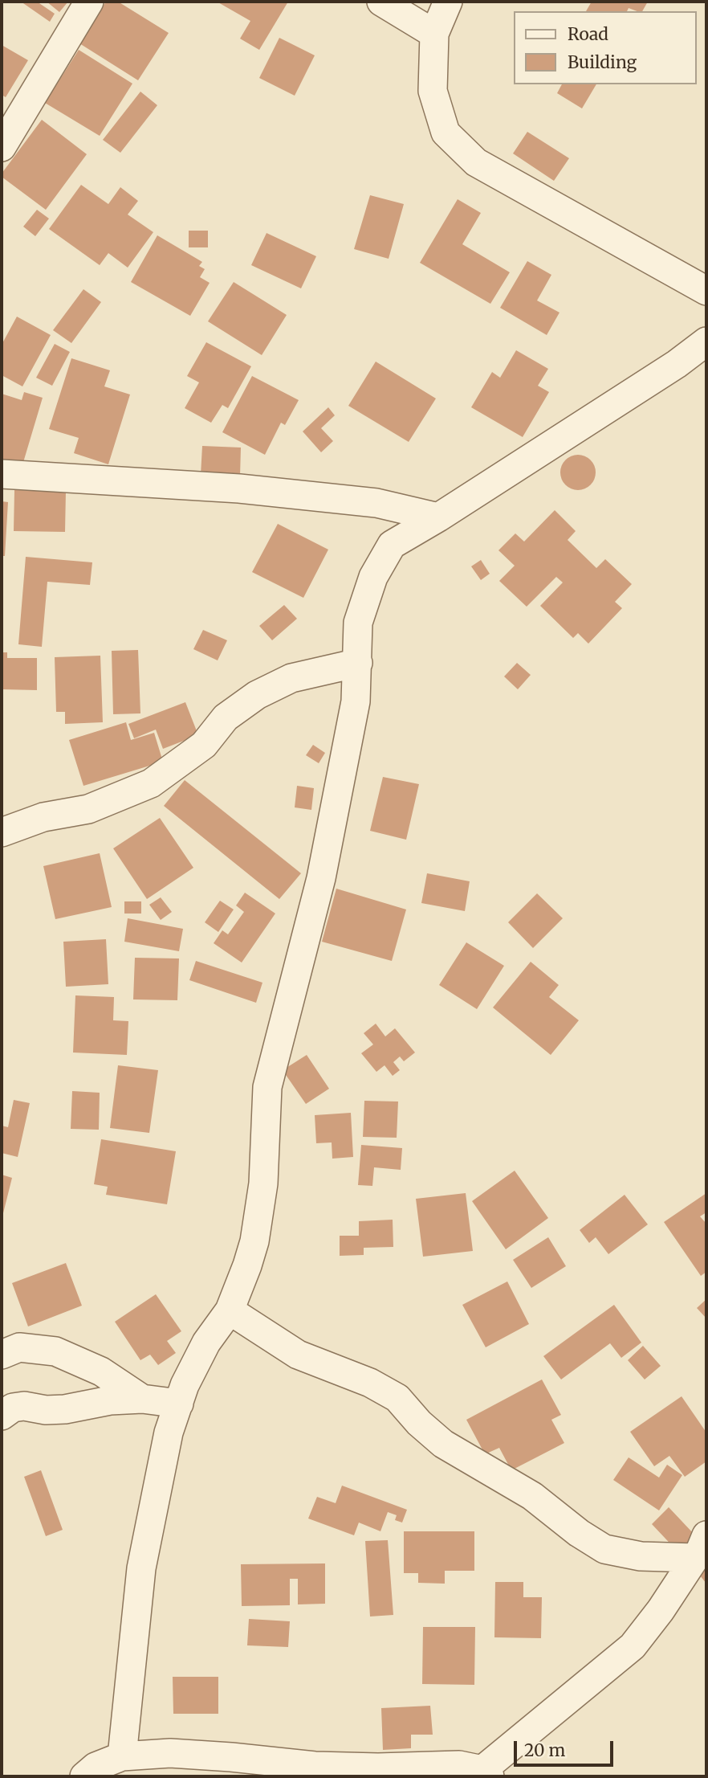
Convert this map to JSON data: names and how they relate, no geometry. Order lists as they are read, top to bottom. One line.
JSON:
{"legend":["Road","Building"],"scale_bar":"20 m"}
